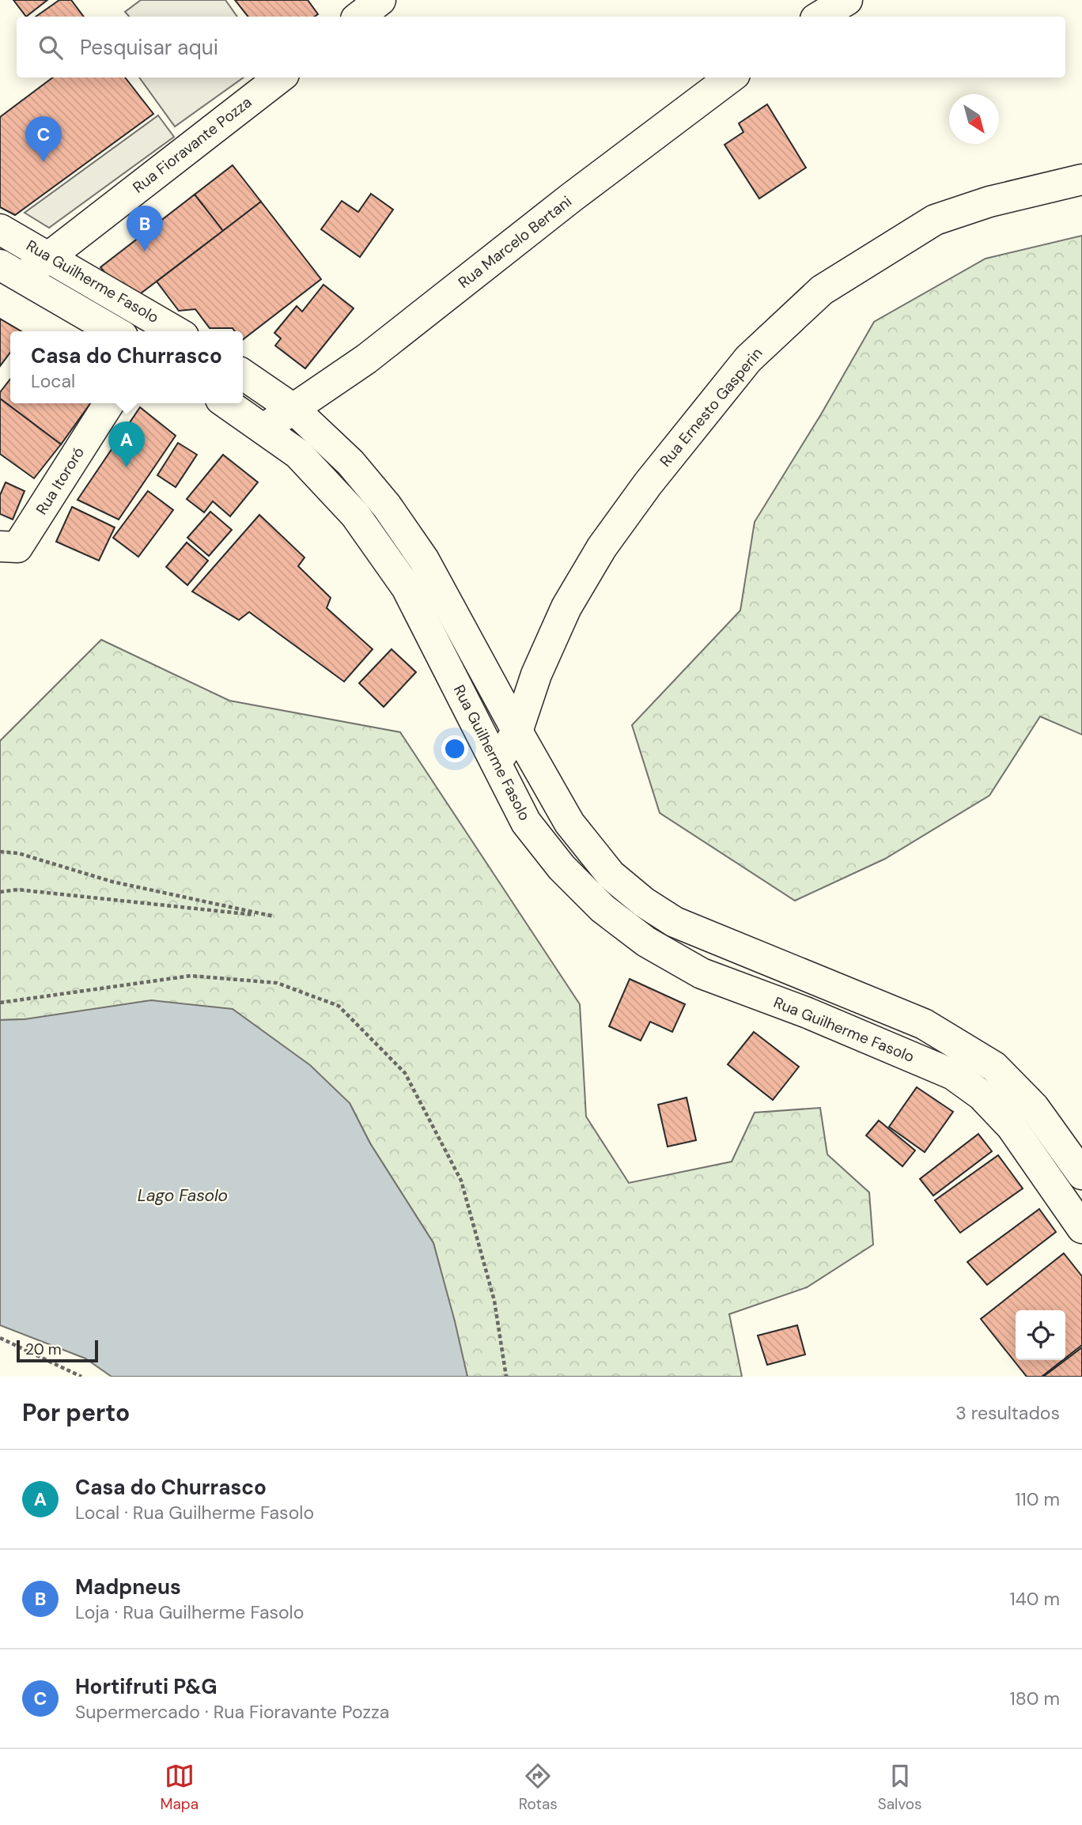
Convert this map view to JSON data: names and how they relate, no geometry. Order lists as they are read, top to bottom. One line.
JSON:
{"streets":{"main road":["Rua Fioravante Pozza","Rua Marcelo Bertani","Rua Guilherme Fasolo","Rua Ernesto Gasperin","Rua Itororó"]},"crossings":[["Rua Fioravante Pozza","Rua Guilherme Fasolo"],["Rua Marcelo Bertani","Rua Guilherme Fasolo"],["Rua Guilherme Fasolo","Rua Ernesto Gasperin"]],"water":["Lago Fasolo"],"scale_bar":"20 m","north":"bottom right","page":{"search":"Pesquisar aqui","pins":["C","B","A"],"popup":["Casa do Churrasco","Local"],"scale":"20 m","heading":["Por perto","3 resultados"],"list":[{"mark":"A","name":"Casa do Churrasco","note":"Local · Rua Guilherme Fasolo","value":"110 m"},{"mark":"B","name":"Madpneus","note":"Loja · Rua Guilherme Fasolo","value":"140 m"},{"mark":"C","name":"Hortifruti P&G","note":"Supermercado · Rua Fioravante Pozza","value":"180 m"}],"nav":["Mapa","Rotas","Salvos"]}}
